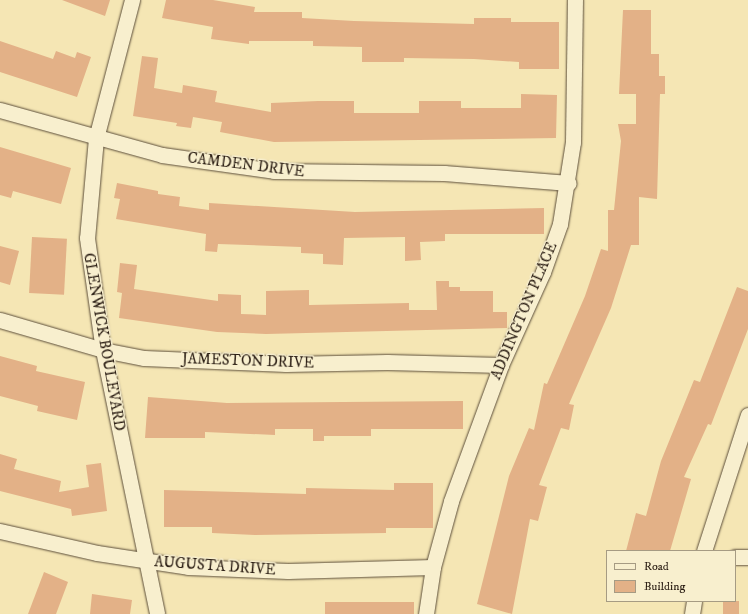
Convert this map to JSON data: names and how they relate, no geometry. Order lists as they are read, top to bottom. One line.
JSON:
{"streets":{"street":["CAMDEN DRIVE","ADDINGTON PLACE","GLENWICK BOULEVARD","JAMESTON DRIVE","AUGUSTA DRIVE"]},"crossings":[["CAMDEN DRIVE","ADDINGTON PLACE"],["CAMDEN DRIVE","GLENWICK BOULEVARD"],["ADDINGTON PLACE","JAMESTON DRIVE"],["ADDINGTON PLACE","AUGUSTA DRIVE"],["GLENWICK BOULEVARD","JAMESTON DRIVE"],["GLENWICK BOULEVARD","AUGUSTA DRIVE"]],"legend":["Road","Building"]}
